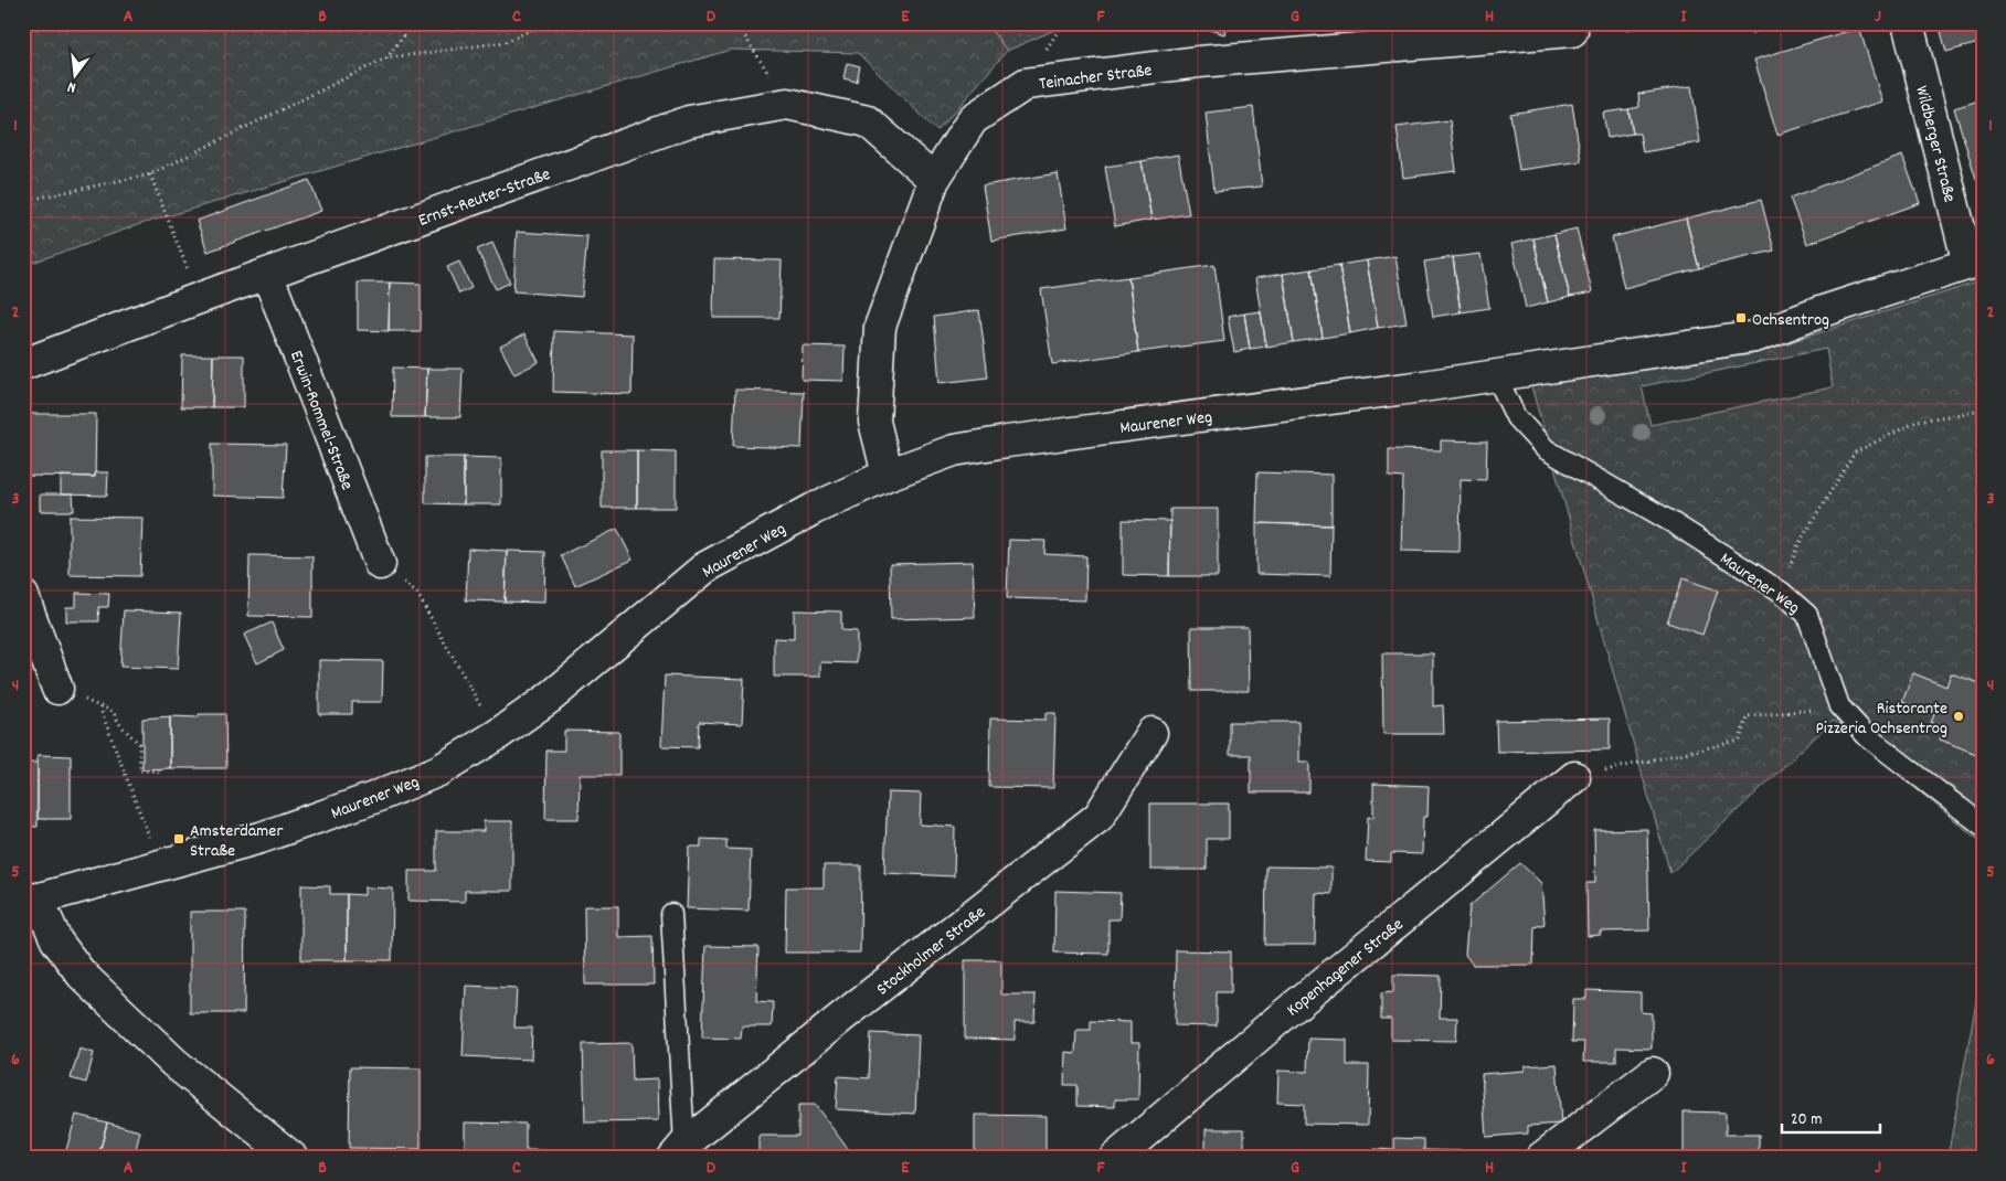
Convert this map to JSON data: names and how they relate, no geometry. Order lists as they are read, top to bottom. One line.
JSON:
{"streets":{"street":["Teinacher Straße","Wildberger Straße","Ernst-Reuter-Straße","Erwin-Rommel-Straße","Maurener Weg","Stockholmer Straße","Kopenhagener Straße"]},"crossings":[["Teinacher Straße","Ernst-Reuter-Straße"],["Teinacher Straße","Maurener Weg"],["Wildberger Straße","Maurener Weg"],["Ernst-Reuter-Straße","Erwin-Rommel-Straße"]],"places":{"transit":["Ochsentrog","Amsterdamer Straße"],"other":["Ristorante Pizzeria Ochsentrog"]},"scale_bar":"20 m","north":"bottom","grid":{"columns":["A","B","C","D","E","F","G","H","I","J"],"rows":["1","2","3","4","5","6"]}}
